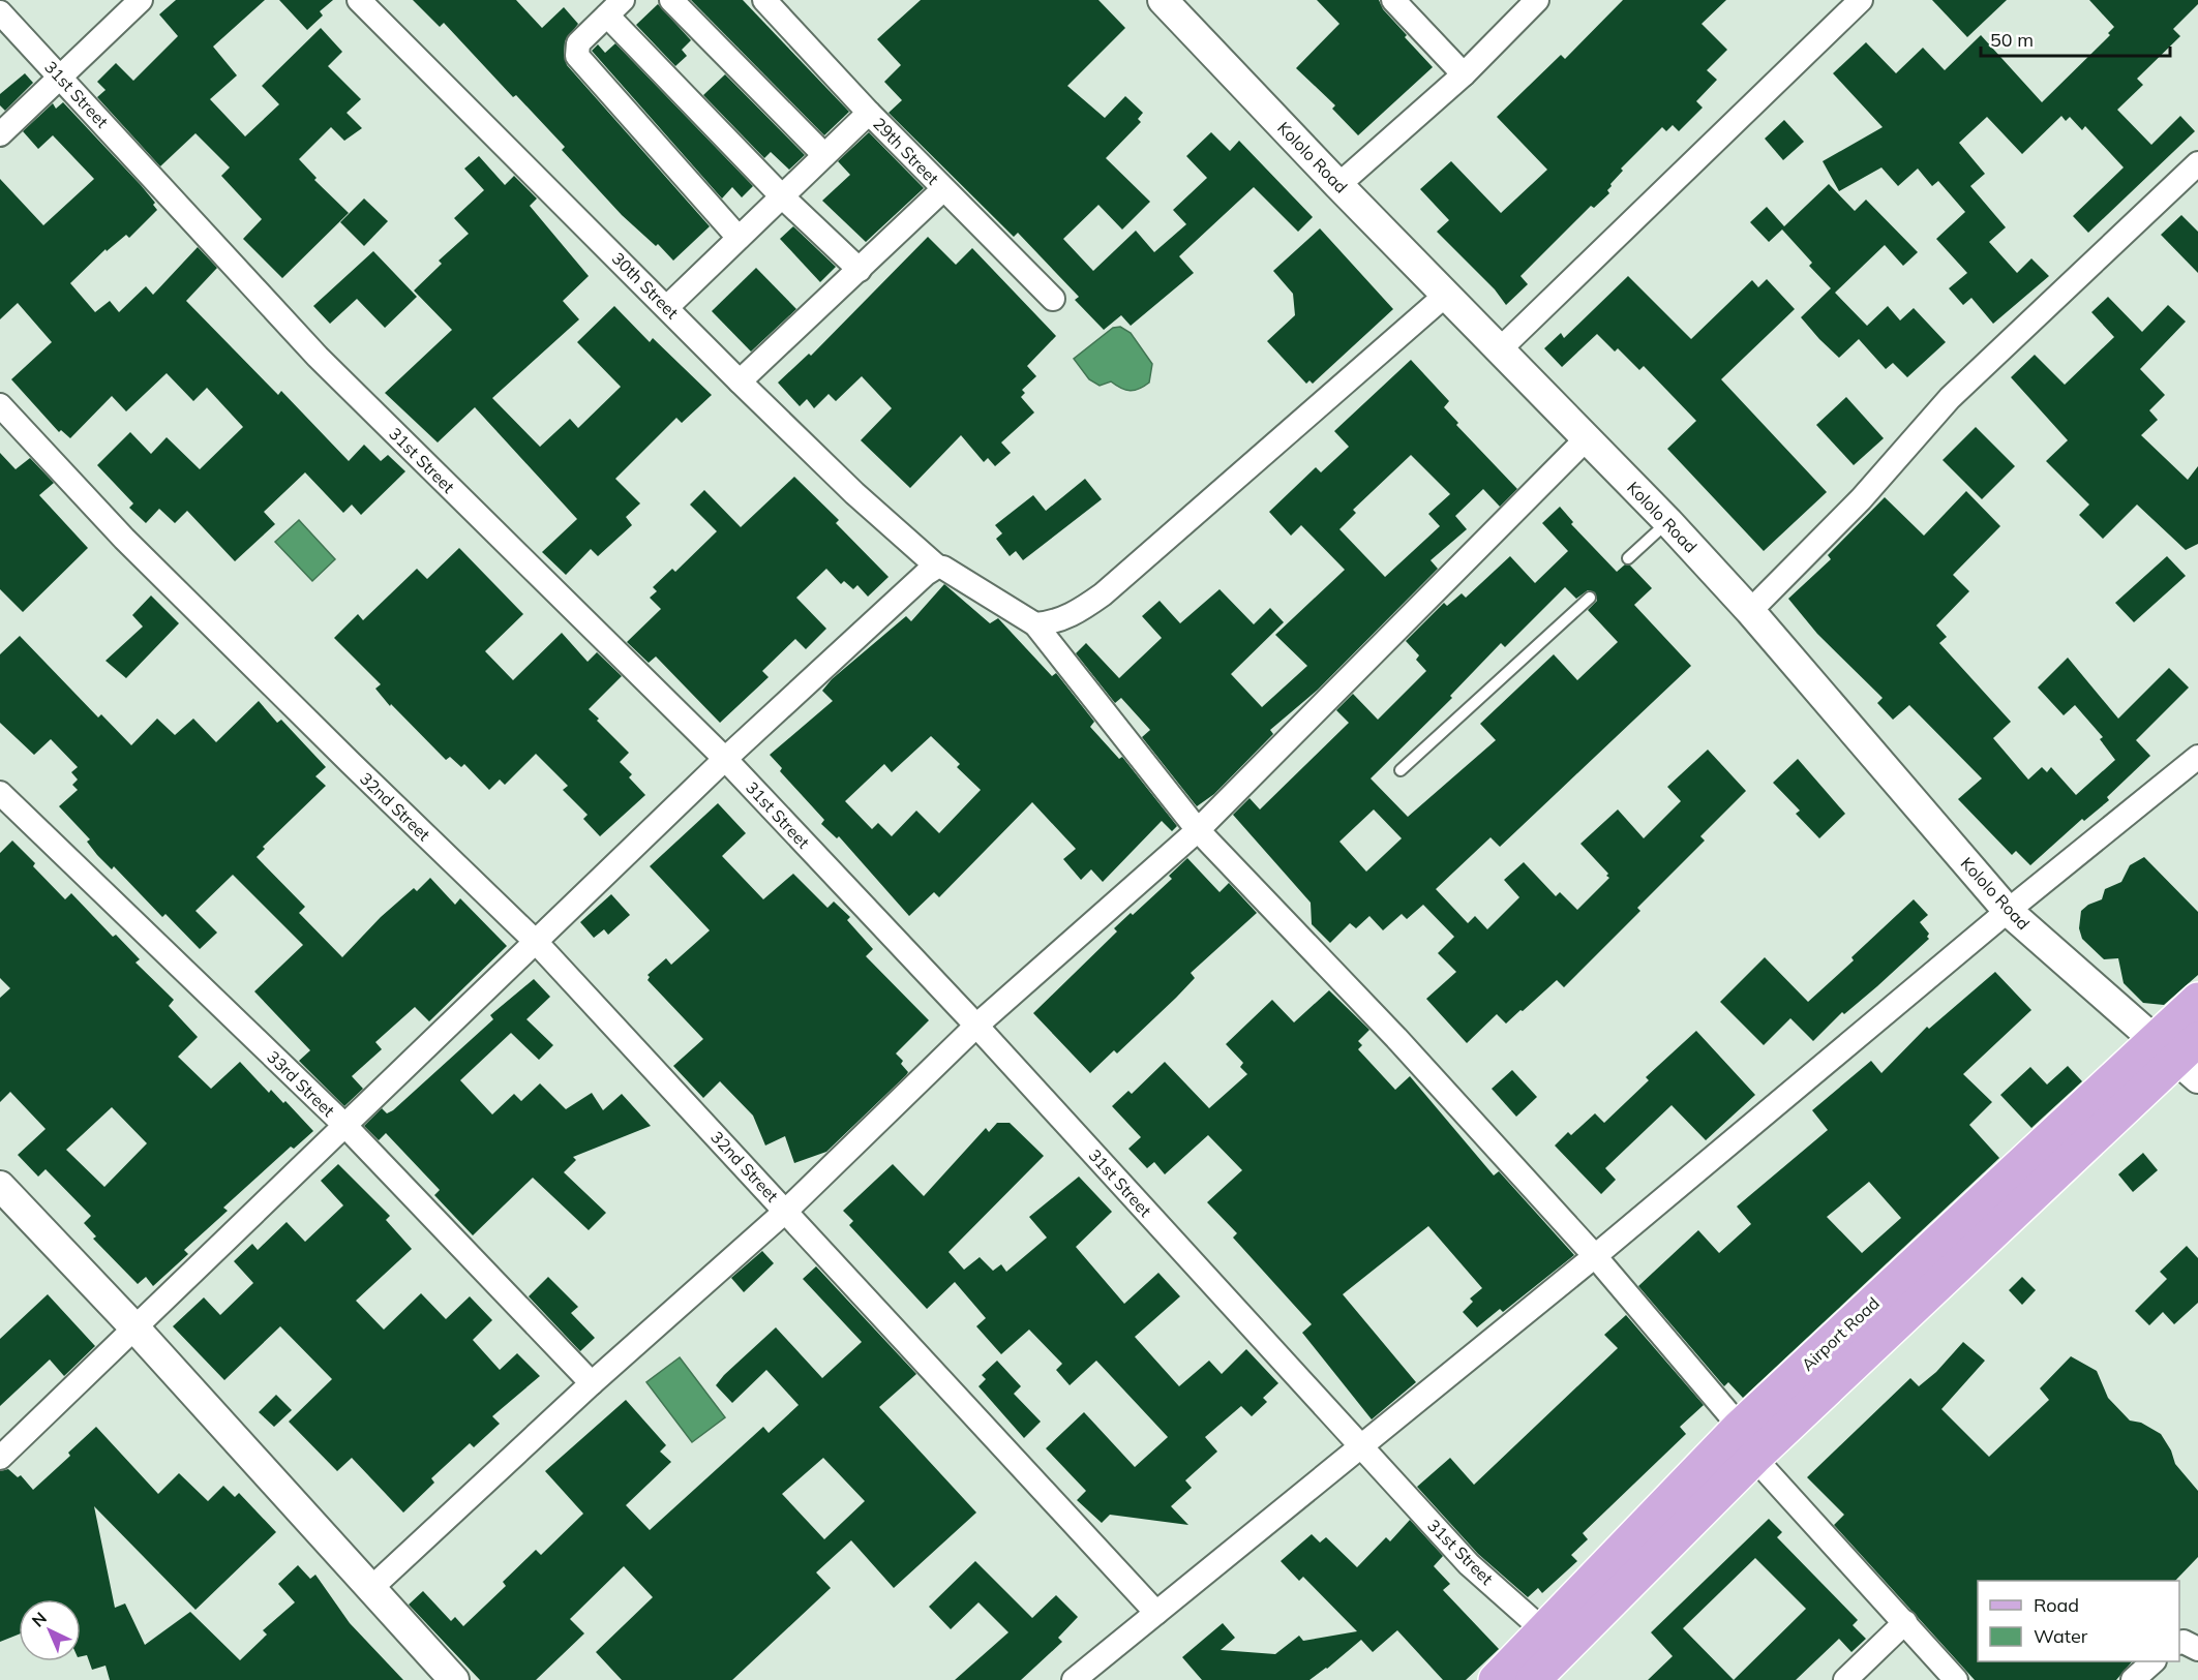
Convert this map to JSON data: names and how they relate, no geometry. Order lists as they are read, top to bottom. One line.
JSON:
{"streets":{"main road":["Airport Road"],"street":["31st Street","29th Street","Kololo Road","30th Street","32nd Street","33rd Street"]},"crossings":[["31st Street","Airport Road"],["Kololo Road","Airport Road"],["30th Street","Airport Road"]],"legend":["Road","Water"],"scale_bar":"50 m","north":"top left"}
